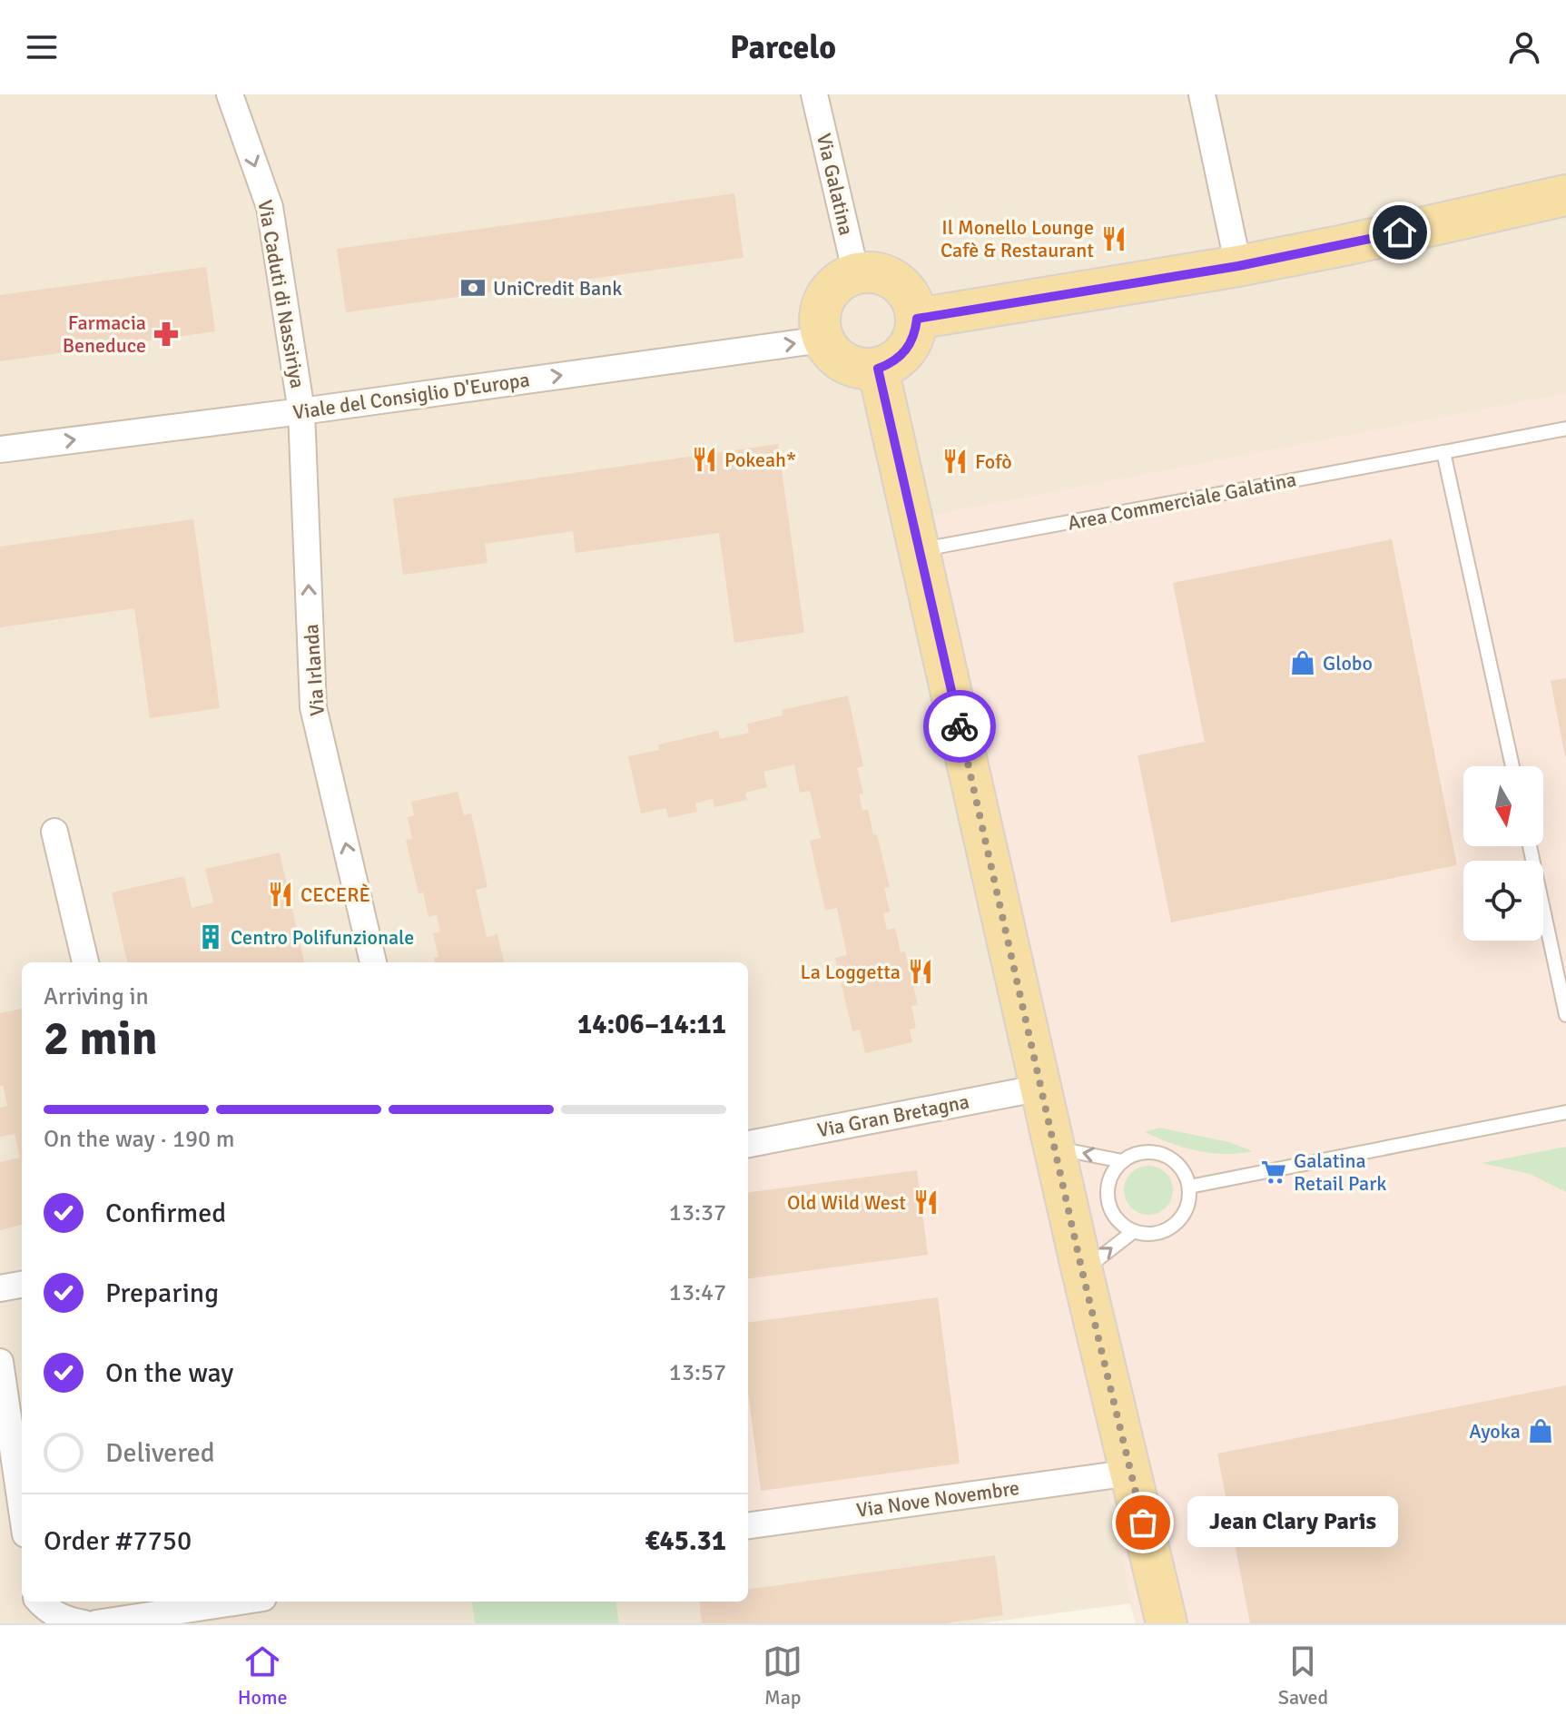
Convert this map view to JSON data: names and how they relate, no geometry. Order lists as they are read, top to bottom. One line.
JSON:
{"streets":{"street":["Via Galatina","Via Caduti di Nassiriya","Viale del Consiglio D'Europa","Via Irlanda","Via Gran Bretagna","Via Nove Novembre"],"lane":["Area Commerciale Galatina"]},"crossings":[["Via Galatina","Viale del Consiglio D'Europa"],["Via Caduti di Nassiriya","Viale del Consiglio D'Europa"],["Via Caduti di Nassiriya","Via Irlanda"],["Viale del Consiglio D'Europa","Via Irlanda"]],"one_way":["Via Caduti di Nassiriya","Viale del Consiglio D'Europa","Via Irlanda"],"places":{"restaurant":["Il Monello Lounge Cafè & Restaurant","Pokeah*","Fofò","CECERÈ","La Loggetta","Old Wild West"],"bank":["UniCredit Bank"],"pharmacy":["Farmacia Beneduce"],"shop":["Globo","Ayoka"],"building":["Centro Polifunzionale"],"supermarket":["Galatina Retail Park"],"other":["Jean Clary Paris"]},"north":"bottom","page":{"header":"Parcelo","heading":["2 min","Arriving in","14:06–14:11"],"panel":["Order #7750","€45.31"],"bar":"On the way · 190 m","list":[["Confirmed","13:37"],["Preparing","13:47"],["On the way","13:57"],"Delivered"],"bubble":"Jean Clary Paris","tabs":["Home","Map","Saved"]}}
